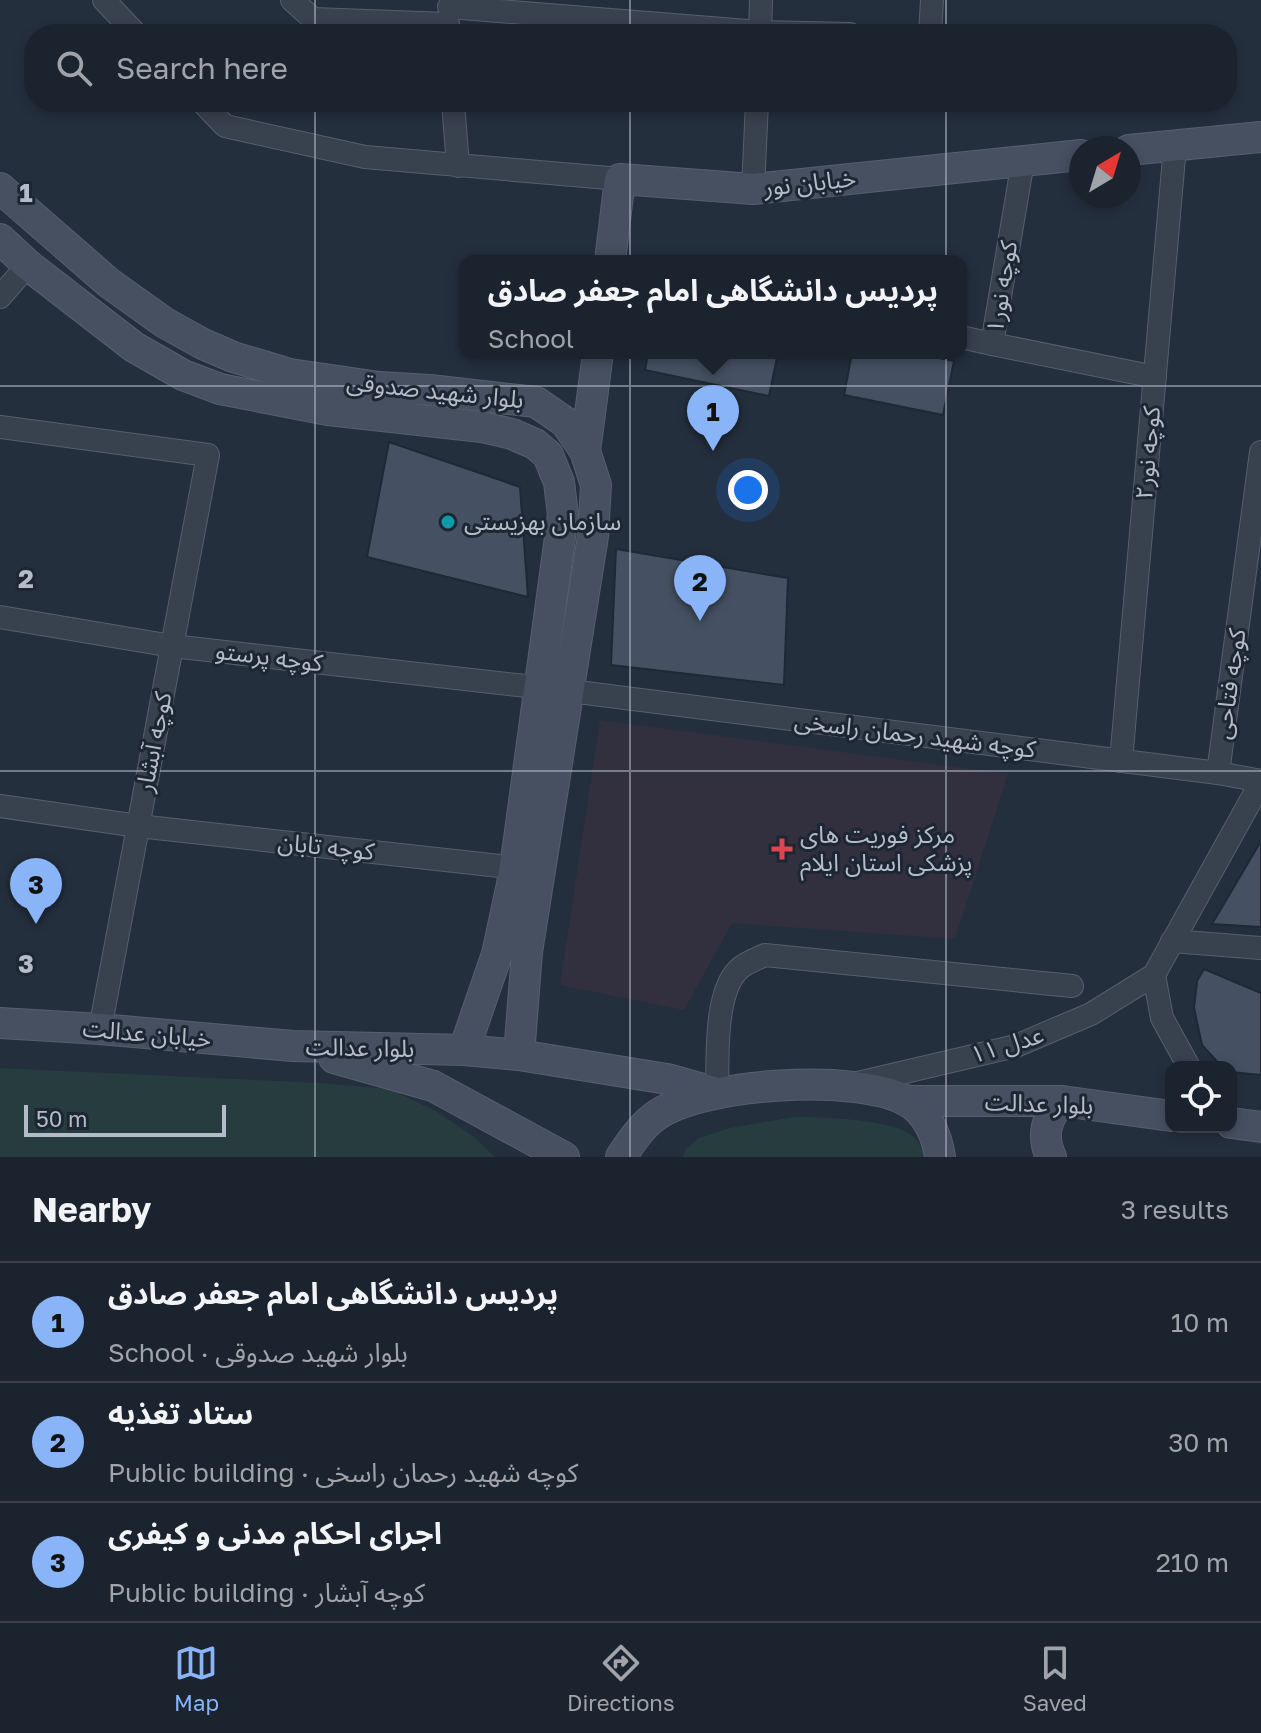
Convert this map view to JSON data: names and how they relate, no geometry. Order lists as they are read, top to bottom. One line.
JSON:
{"streets":{"main road":["خیابان نور","بلوار شهید صدوقی","خیابان عدالت","بلوار عدالت"],"street":["کوچه نور۱","کوچه نور۲","کوچه پرستو","کوچه فتاحی","کوچه شهید رحمان راسخی","کوچه آبشار","کوچه تابان","عدل ۱۱"]},"crossings":[["خیابان نور","کوچه نور۱"],["کوچه نور۱","کوچه نور۲"],["بلوار شهید صدوقی","کوچه پرستو"],["بلوار شهید صدوقی","کوچه شهید رحمان راسخی"],["بلوار شهید صدوقی","کوچه تابان"],["بلوار شهید صدوقی","بلوار عدالت"],["کوچه نور۲","کوچه شهید رحمان راسخی"],["کوچه پرستو","کوچه شهید رحمان راسخی"],["کوچه پرستو","کوچه آبشار"],["کوچه فتاحی","کوچه شهید رحمان راسخی"],["کوچه آبشار","کوچه تابان"],["کوچه آبشار","خیابان عدالت"],["خیابان عدالت","بلوار عدالت"],["عدل ۱۱","بلوار عدالت"]],"places":{"other":["سازمان بهزیستی"],"health":["مرکز فوریت های پزشکی استان ایلام"]},"scale_bar":"50 m","north":"top right","page":{"search":"Search here","popup":["پردیس دانشگاهی امام جعفر صادق","School"],"pins":["1","2","3"],"scale":"50 m","heading":["Nearby","3 results"],"list":[{"mark":"1","name":"پردیس دانشگاهی امام جعفر صادق","note":"School · بلوار شهید صدوقی","value":"10 m"},{"mark":"2","name":"ستاد تغذیه","note":"Public building · کوچه شهید رحمان راسخی","value":"30 m"},{"mark":"3","name":"اجرای احکام مدنی و کیفری","note":"Public building · کوچه آبشار","value":"210 m"}],"nav":["Map","Directions","Saved"]},"grid":{"rows":["1","2","3"]}}
